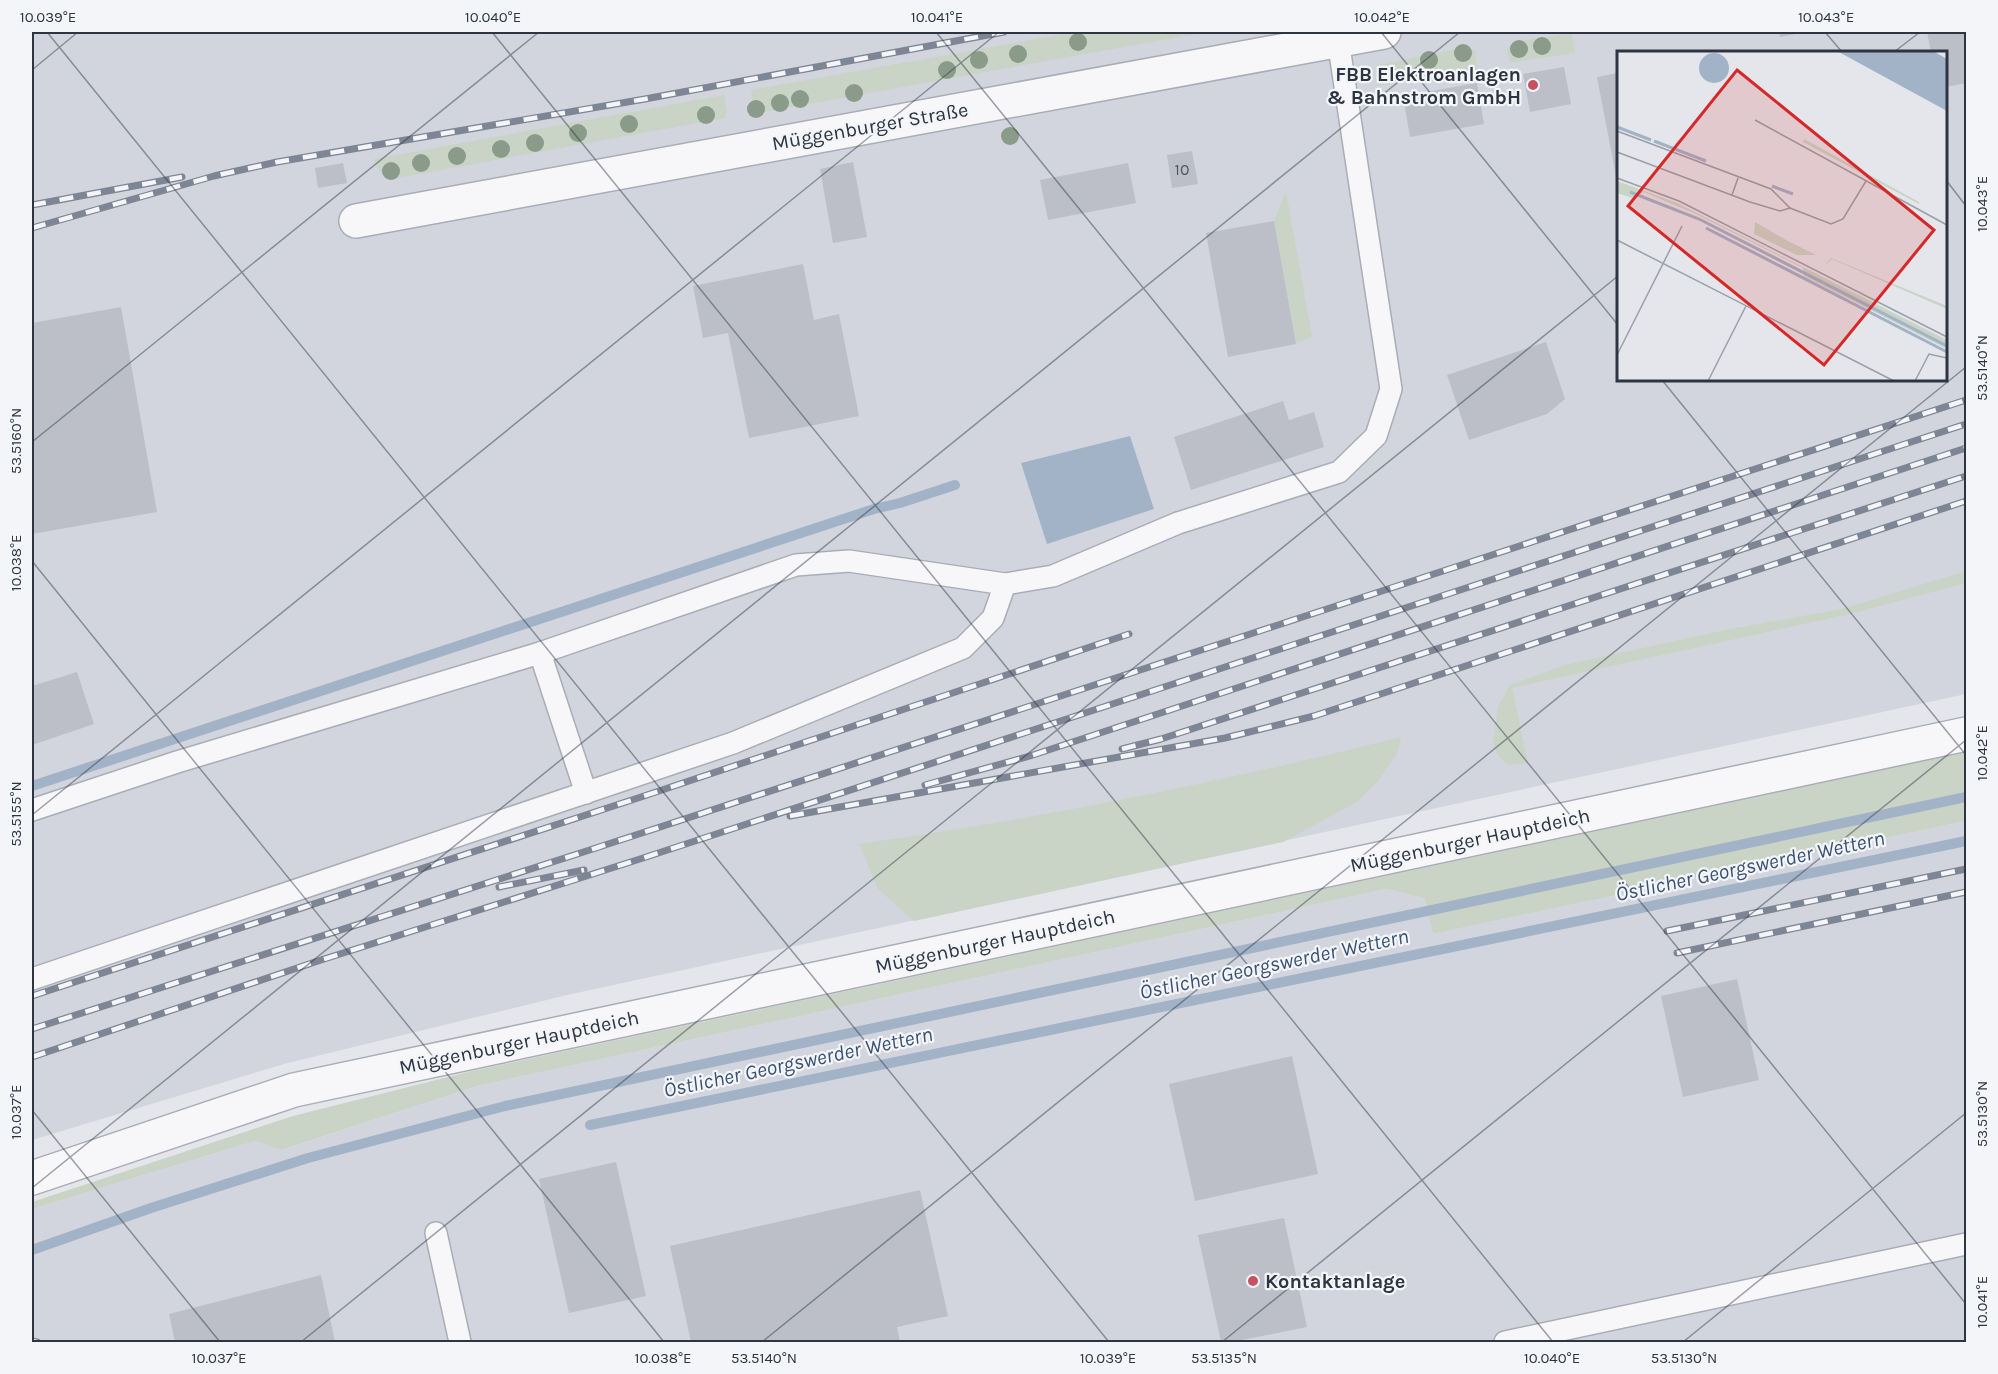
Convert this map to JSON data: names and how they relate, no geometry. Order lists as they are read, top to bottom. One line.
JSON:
{"streets":{"street":["Müggenburger Straße","Müggenburger Hauptdeich"]},"water":["Östlicher Georgswerder Wettern"],"places":["FBB Elektroanlagen & Bahnstrom GmbH","Kontaktanlage"],"house_numbers":["10"],"coordinates":["10.039°E","10.040°E","10.041°E","10.042°E","10.043°E","53.5140°N","53.5160°N","10.038°E","53.5155°N","10.037°E","53.5130°N","53.5135°N"]}
